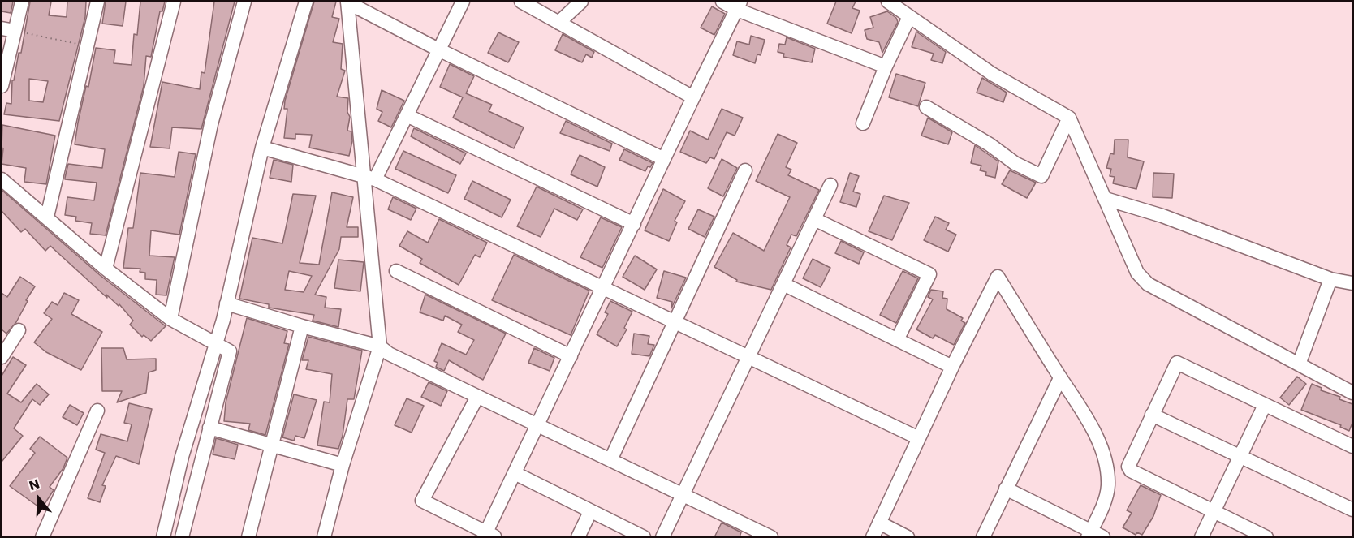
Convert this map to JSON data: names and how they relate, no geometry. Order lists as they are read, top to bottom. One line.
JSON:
{"north":"top"}
